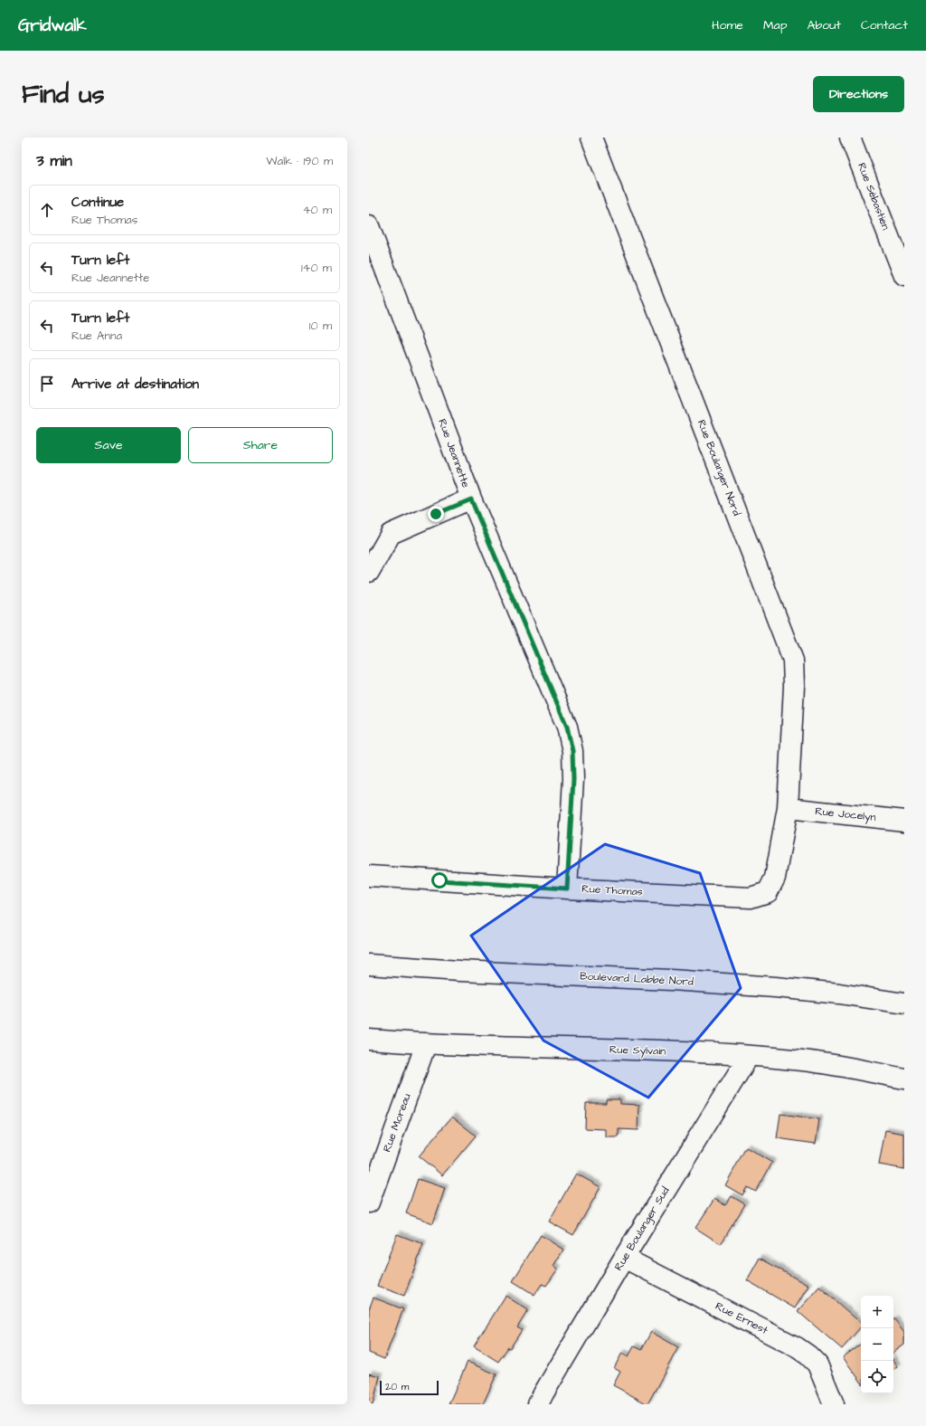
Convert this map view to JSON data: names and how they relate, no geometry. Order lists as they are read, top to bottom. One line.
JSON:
{"streets":{"street":["Rue Sébastien","Rue Jeannette","Rue Boulanger Nord","Rue Jocelyn","Rue Thomas","Boulevard Labbé Nord","Rue Sylvain","Rue Moreau","Rue Boulanger Sud","Rue Ernest"]},"crossings":[["Rue Jeannette","Rue Thomas"],["Rue Boulanger Nord","Rue Jocelyn"],["Rue Boulanger Nord","Rue Thomas"],["Rue Jocelyn","Rue Thomas"],["Rue Sylvain","Rue Moreau"],["Rue Sylvain","Rue Boulanger Sud"],["Rue Boulanger Sud","Rue Ernest"]],"scale_bar":"20 m","page":{"header":"Gridwalk","nav":["Home","Map","About","Contact"],"buttons":["Directions",["Save","Share"]],"title":"Find us","heading":["3 min","Walk · 190 m"],"list":[["Continue","Rue Thomas","40 m"],["Turn left","Rue Jeannette","140 m"],["Turn left","Rue Anna","10 m"],"Arrive at destination"],"map_buttons":["+","−"],"scale":"20 m"}}
